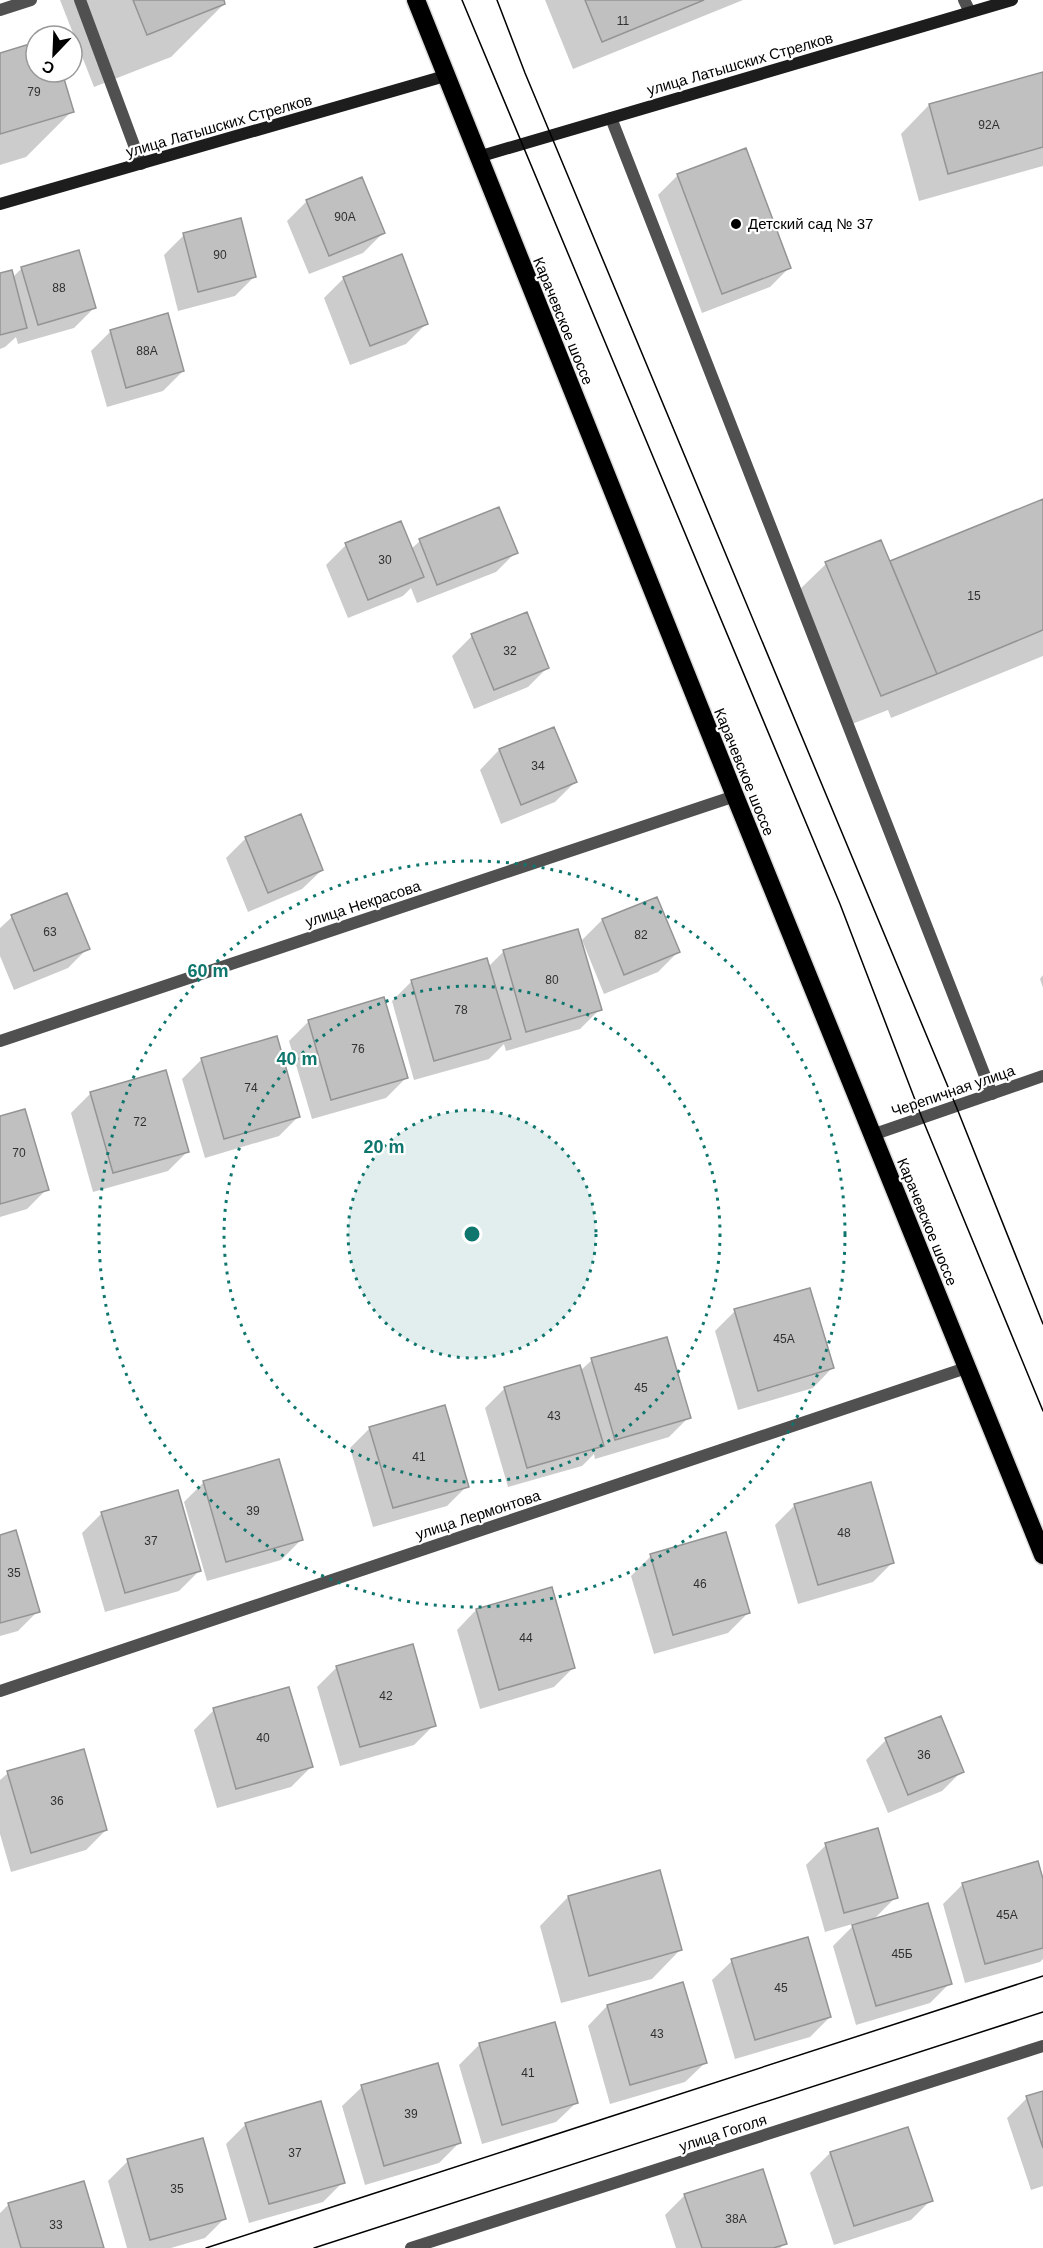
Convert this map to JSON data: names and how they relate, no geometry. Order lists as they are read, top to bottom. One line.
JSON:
{"streets":{"highway":["Карачевское шоссе"],"street":["улица Латышских Стрелков","улица Некрасова","Черепичная улица","улица Лермонтова","улица Гоголя"]},"crossings":[["улица Латышских Стрелков","Карачевское шоссе"],["Карачевское шоссе","улица Некрасова"],["Карачевское шоссе","Черепичная улица"],["Карачевское шоссе","улица Лермонтова"]],"places":["Детский сад № 37"],"house_numbers":["11","79","92А","90А","90","88","88А","30","15","32","34","63","82","80","78","76","74","72","70","45А","45","43","41","39","48","37","35","46","44","42","40","36","36","45А","45Б","45","43","41","39","37","35","38А","33"],"north":"bottom left","rings":["60 m","40 m","20 m"]}
